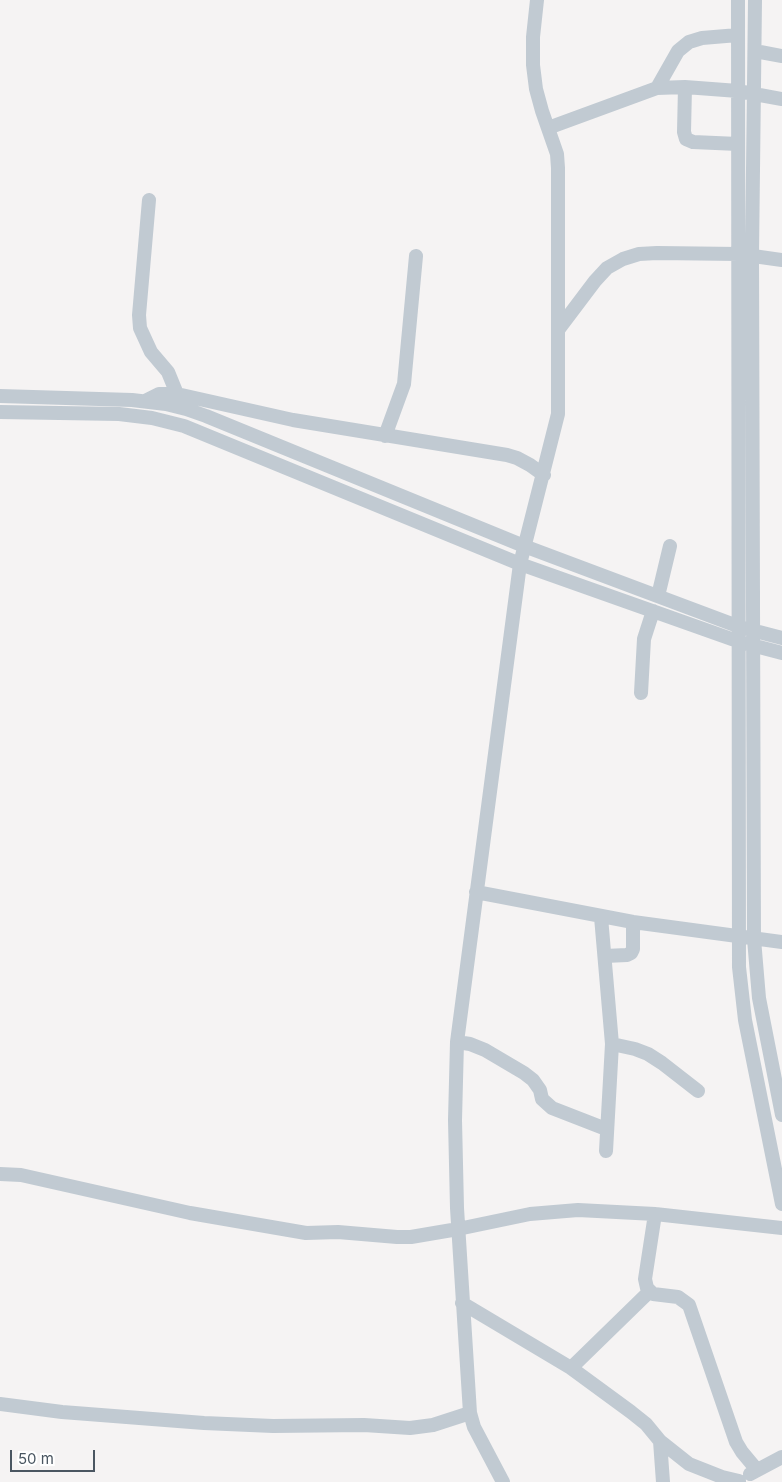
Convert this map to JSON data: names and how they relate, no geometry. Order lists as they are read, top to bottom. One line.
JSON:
{"scale_bar":"50 m"}
